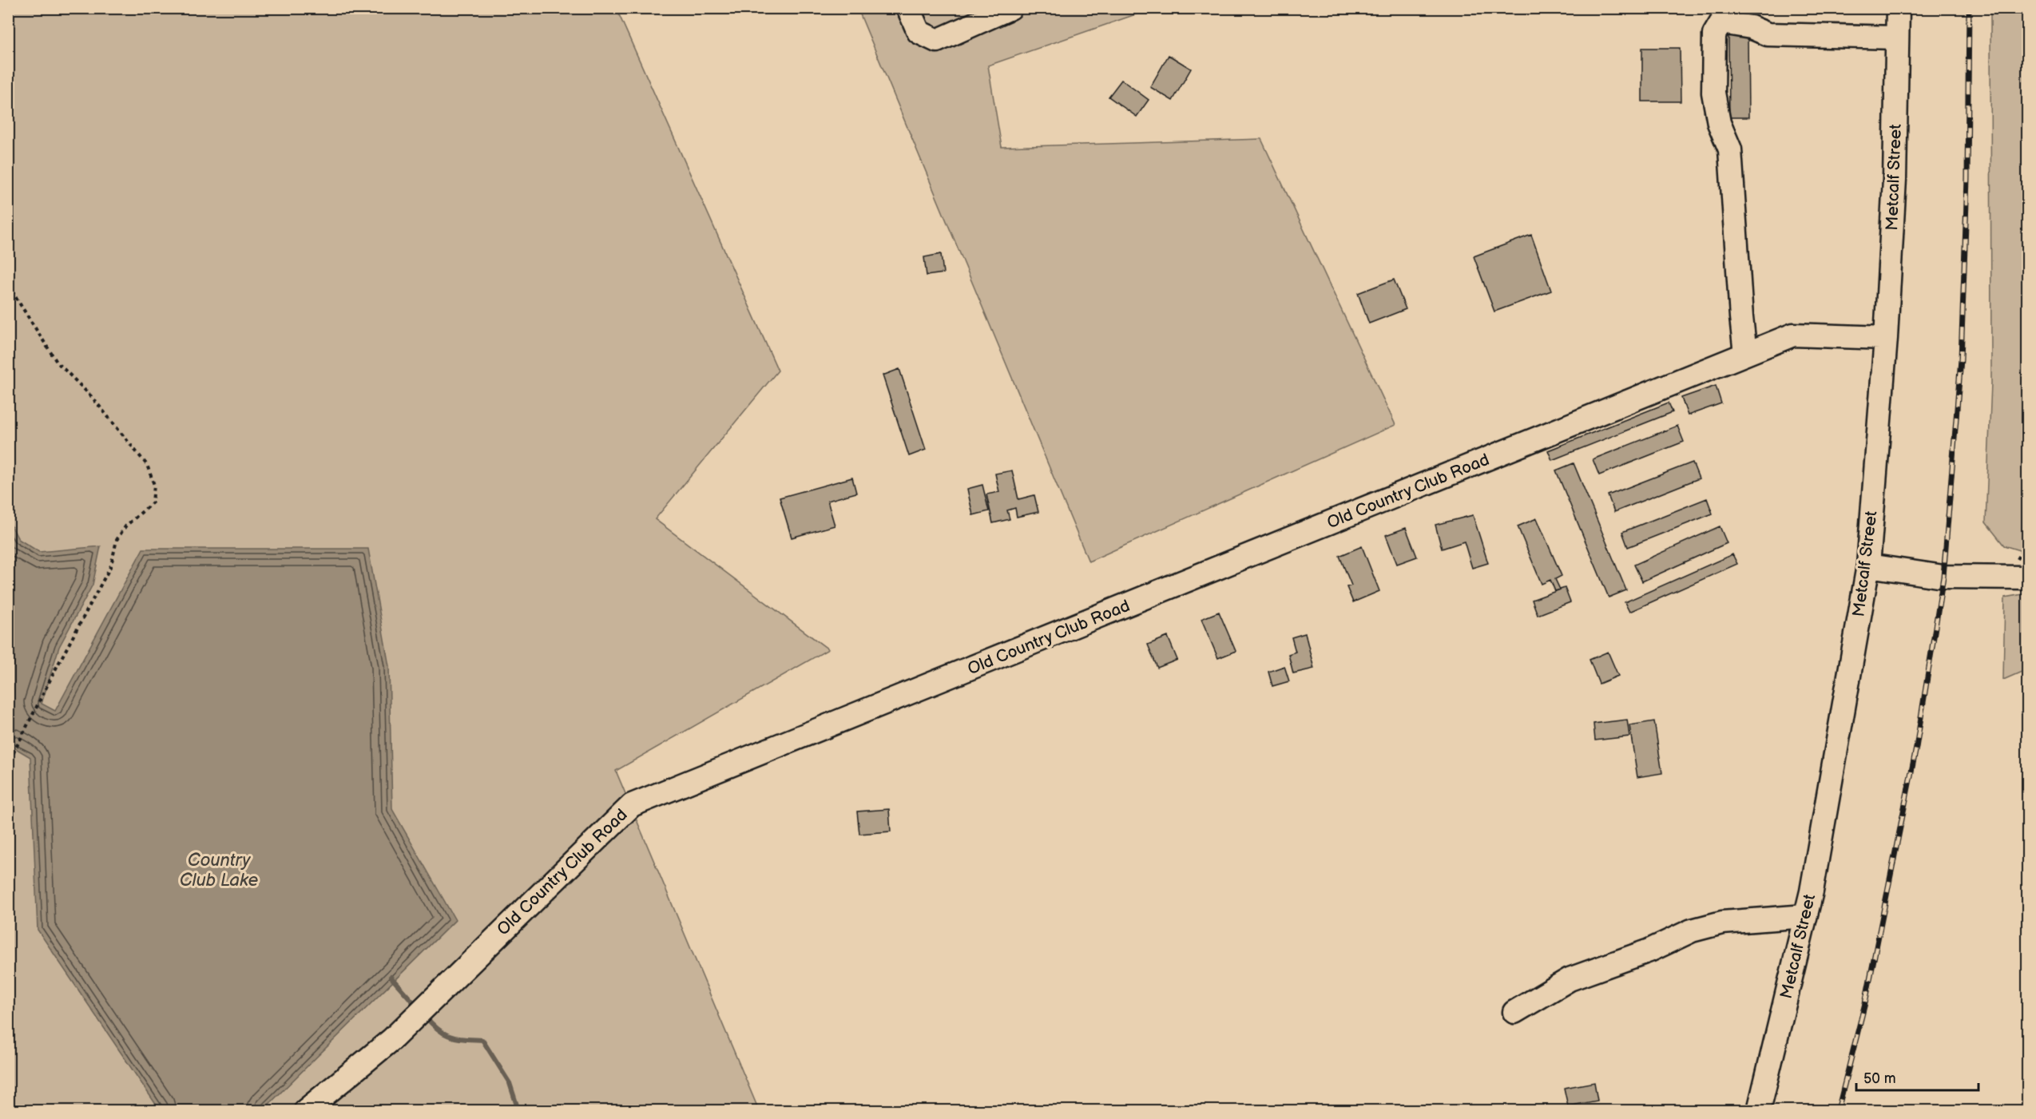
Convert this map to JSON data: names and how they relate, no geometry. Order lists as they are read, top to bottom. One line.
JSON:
{"streets":{"street":["Metcalf Street","Old Country Club Road"]},"crossings":[["Metcalf Street","Old Country Club Road"]],"water":["Country Club Lake"],"scale_bar":"50 m"}
